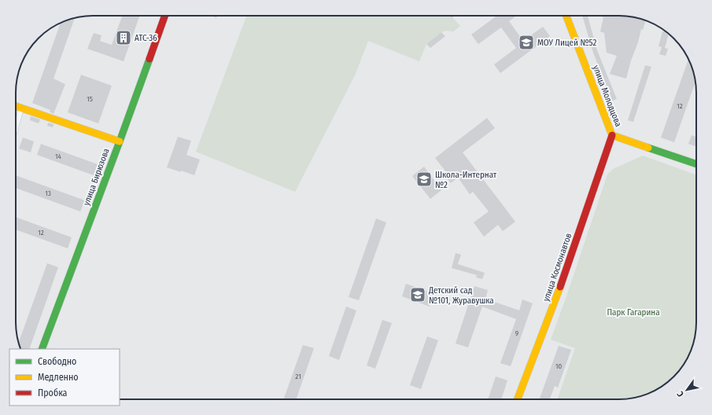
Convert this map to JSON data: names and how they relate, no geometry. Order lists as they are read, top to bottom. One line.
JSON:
{"streets":{"street":["улица Молодцова","улица Бирюзова","улица Космонавтов"]},"crossings":[["улица Молодцова","улица Космонавтов"]],"parks":["Парк Гагарина"],"places":{"building":["АТС-36"],"school or university":["МОУ Лицей №52","Школа-Интернат №2","Детский сад №101, Журавушка"]},"house_numbers":["15","12","14","13","12","9","10","21"],"legend":["Свободно","Медленно","Пробка"],"north":"bottom left"}
